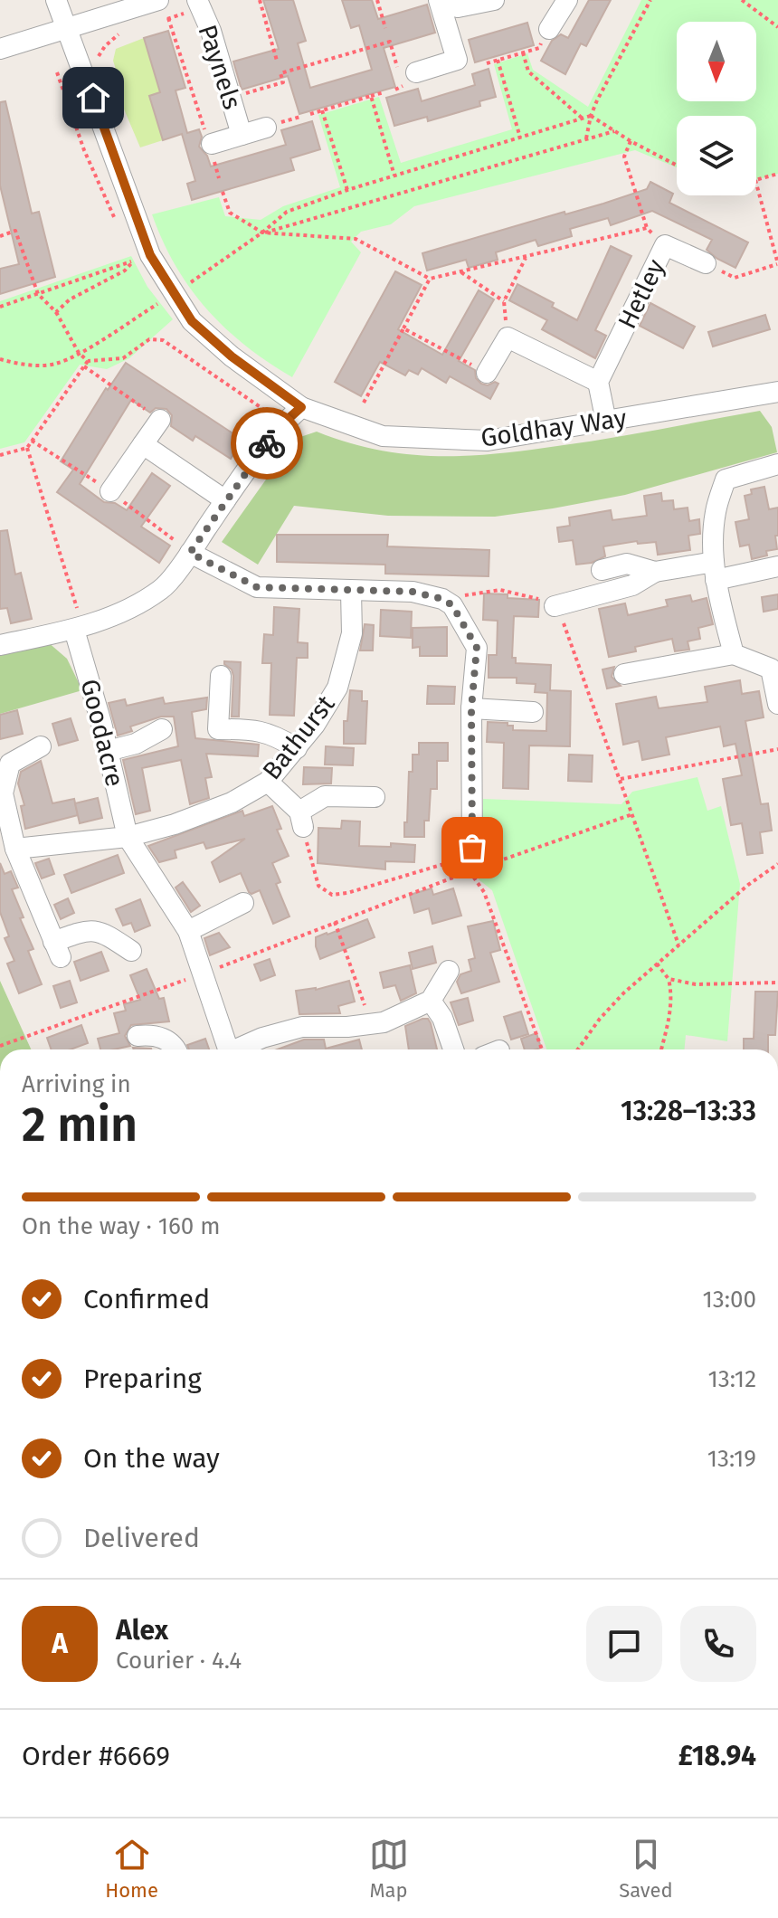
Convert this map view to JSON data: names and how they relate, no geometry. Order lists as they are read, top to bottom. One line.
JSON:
{"streets":{"street":["Paynels","Hetley","Goldhay Way","Goodacre","Bathurst"]},"crossings":[["Goodacre","Bathurst"]],"north":"bottom","page":{"heading":["2 min","Arriving in","13:28–13:33"],"panel":["Alex","Courier · 4.4","Order #6669","£18.94"],"bar":"On the way · 160 m","list":[["Confirmed","13:00"],["Preparing","13:12"],["On the way","13:19"],"Delivered"],"round":"A","tabs":["Home","Map","Saved"]}}
